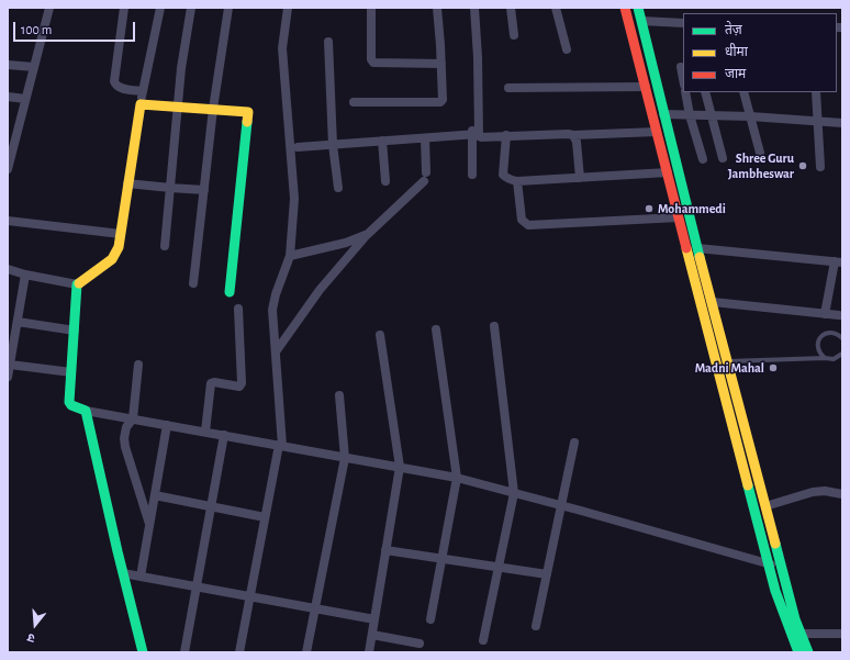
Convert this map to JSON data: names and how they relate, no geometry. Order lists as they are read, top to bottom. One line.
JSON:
{"places":["Shree Guru Jambheswar","Mohammedi","Madni Mahal"],"legend":["तेज़","धीमा","जाम"],"scale_bar":"100 m","north":"bottom"}
